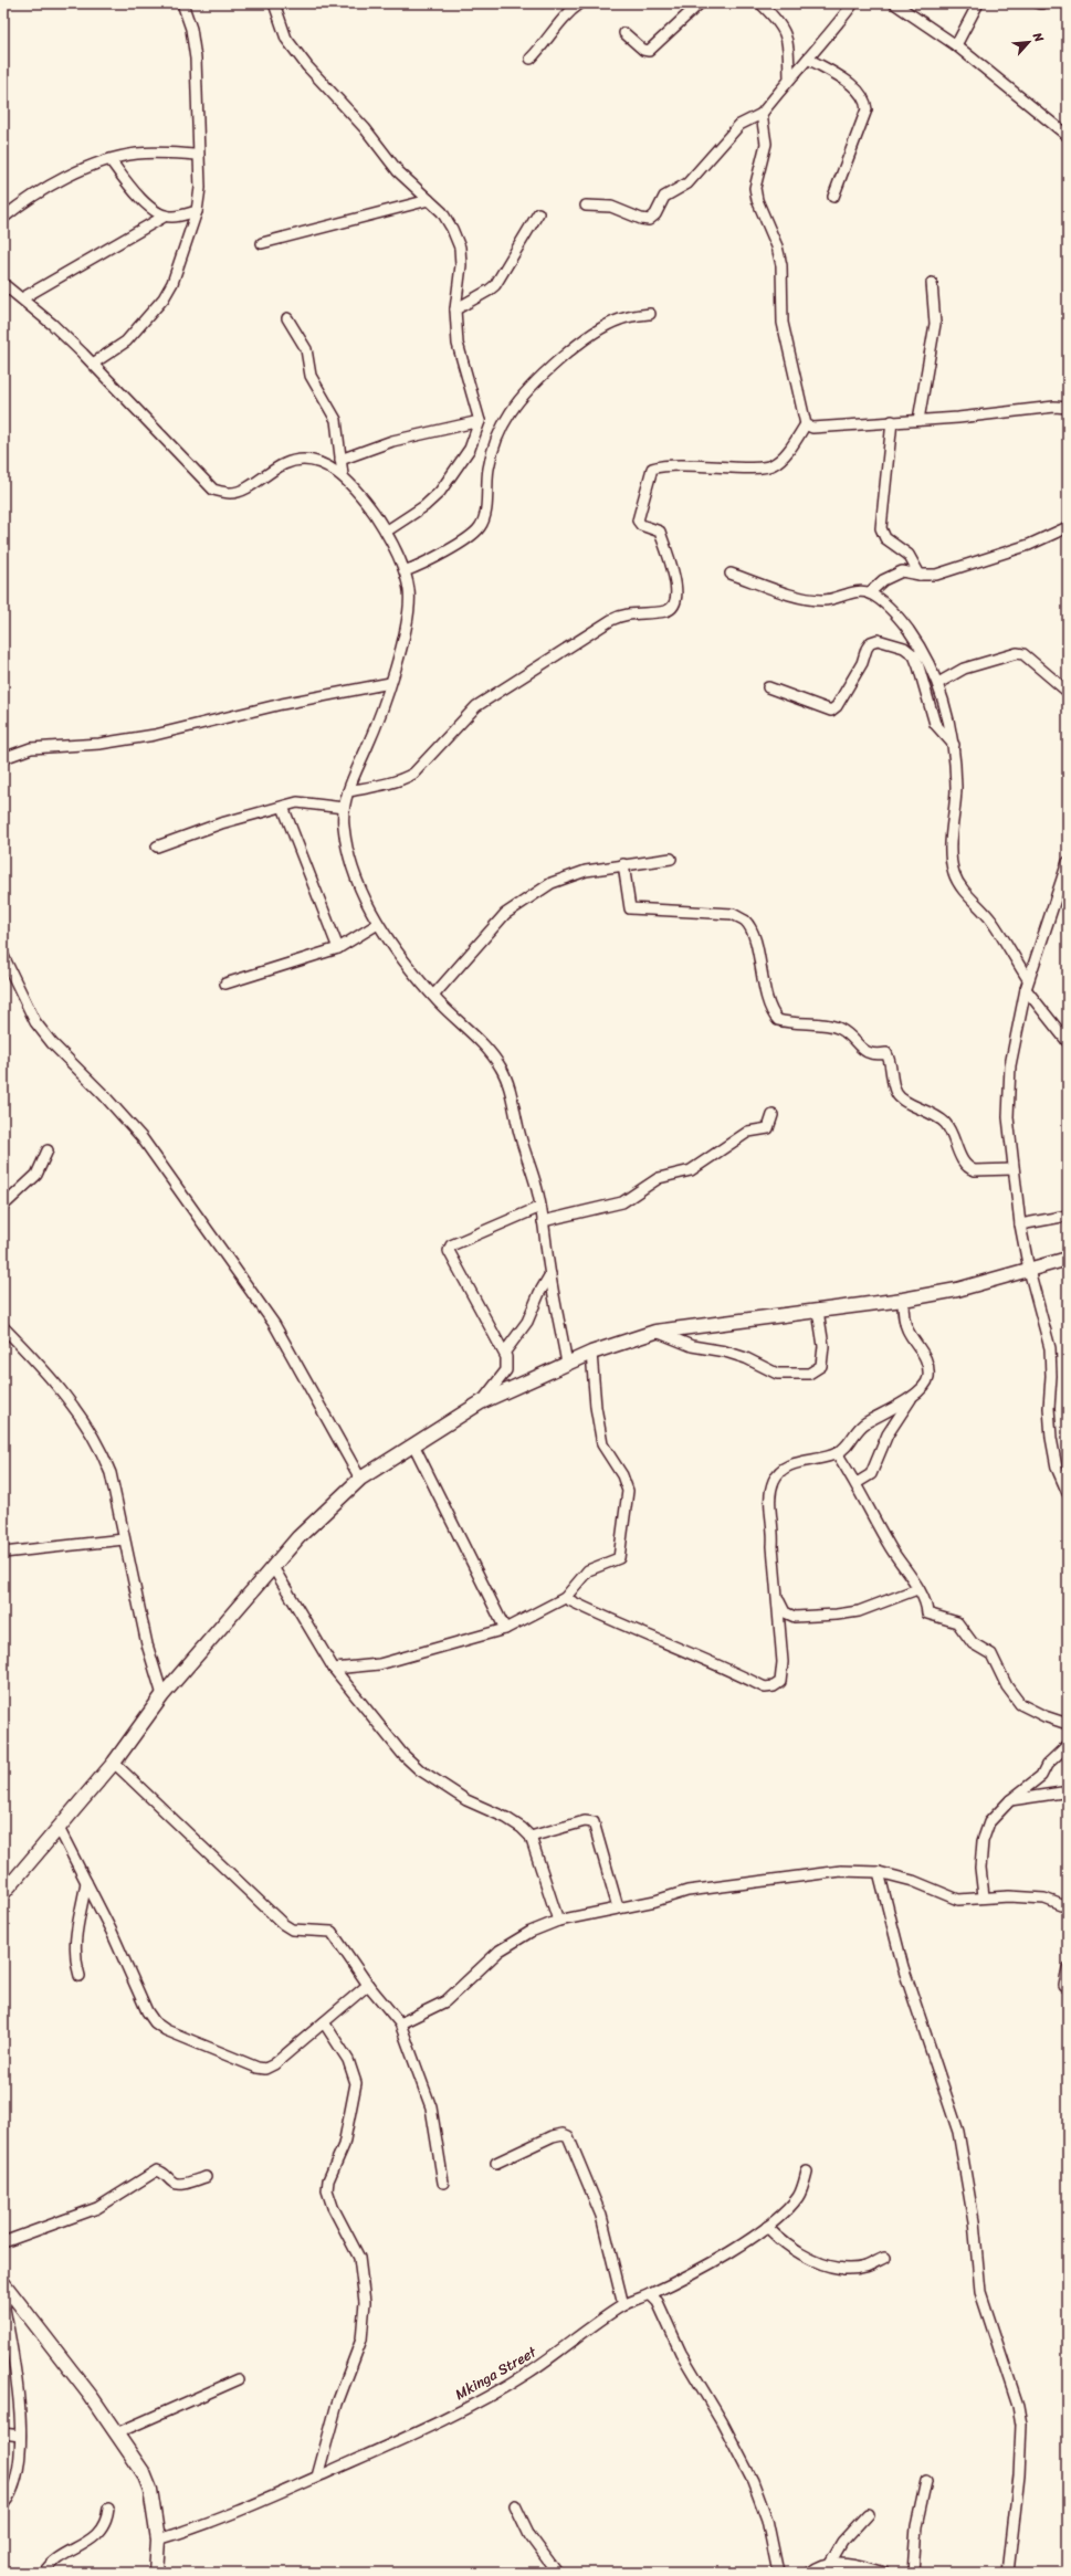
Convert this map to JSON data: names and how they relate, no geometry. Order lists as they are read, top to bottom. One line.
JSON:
{"streets":{"street":["Mkinga Street"]},"north":"top right"}
